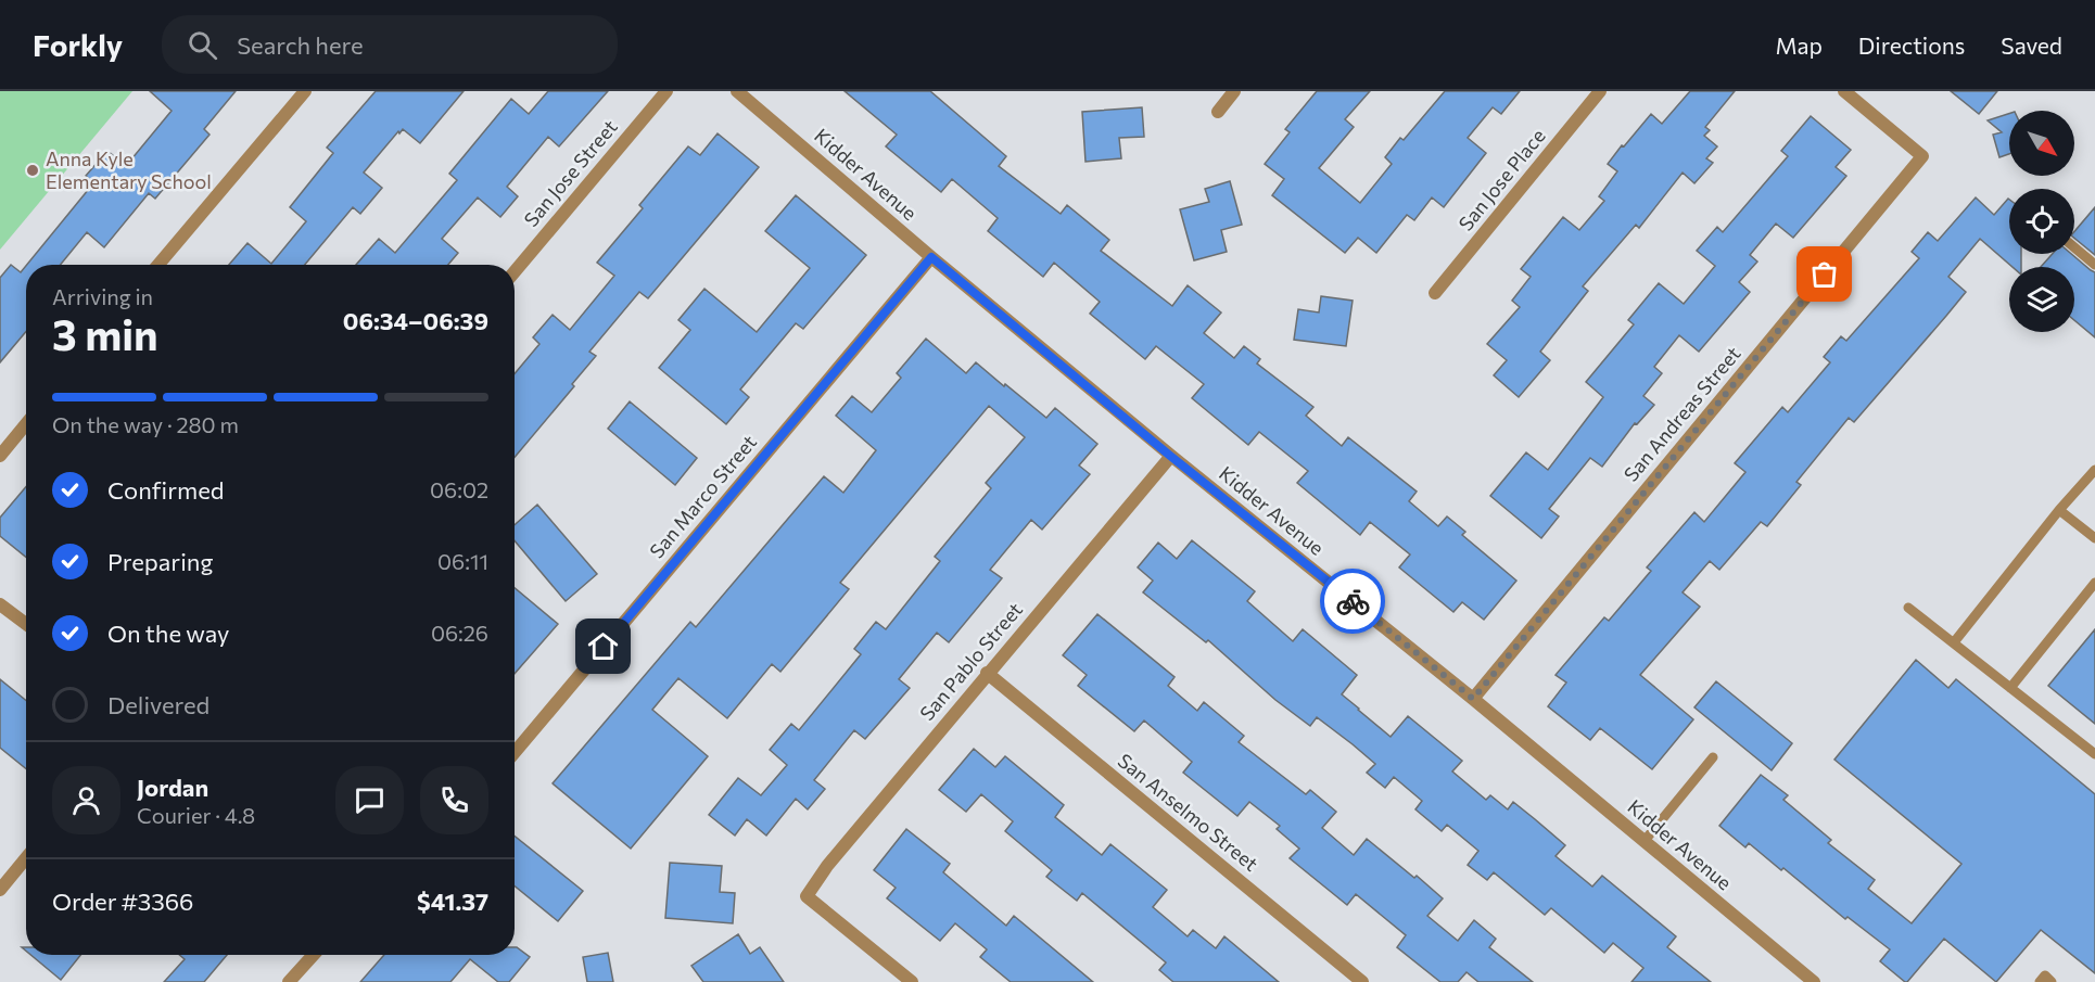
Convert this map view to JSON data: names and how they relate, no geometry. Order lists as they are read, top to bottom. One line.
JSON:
{"streets":{"street":["San Jose Street","Kidder Avenue","San Jose Place","San Andreas Street","San Marco Street","San Pablo Street","San Anselmo Street"]},"crossings":[["Kidder Avenue","San Andreas Street"],["Kidder Avenue","San Marco Street"],["Kidder Avenue","San Pablo Street"],["San Pablo Street","San Anselmo Street"]],"places":["Anna Kyle Elementary School"],"north":"bottom right","page":{"header":"Forkly","search":"Search here","nav":["Map","Directions","Saved"],"heading":["3 min","Arriving in","06:34–06:39"],"panel":["Jordan","Courier · 4.8","Order #3366","$41.37"],"bar":"On the way · 280 m","list":[["Confirmed","06:02"],["Preparing","06:11"],["On the way","06:26"],"Delivered"]}}
